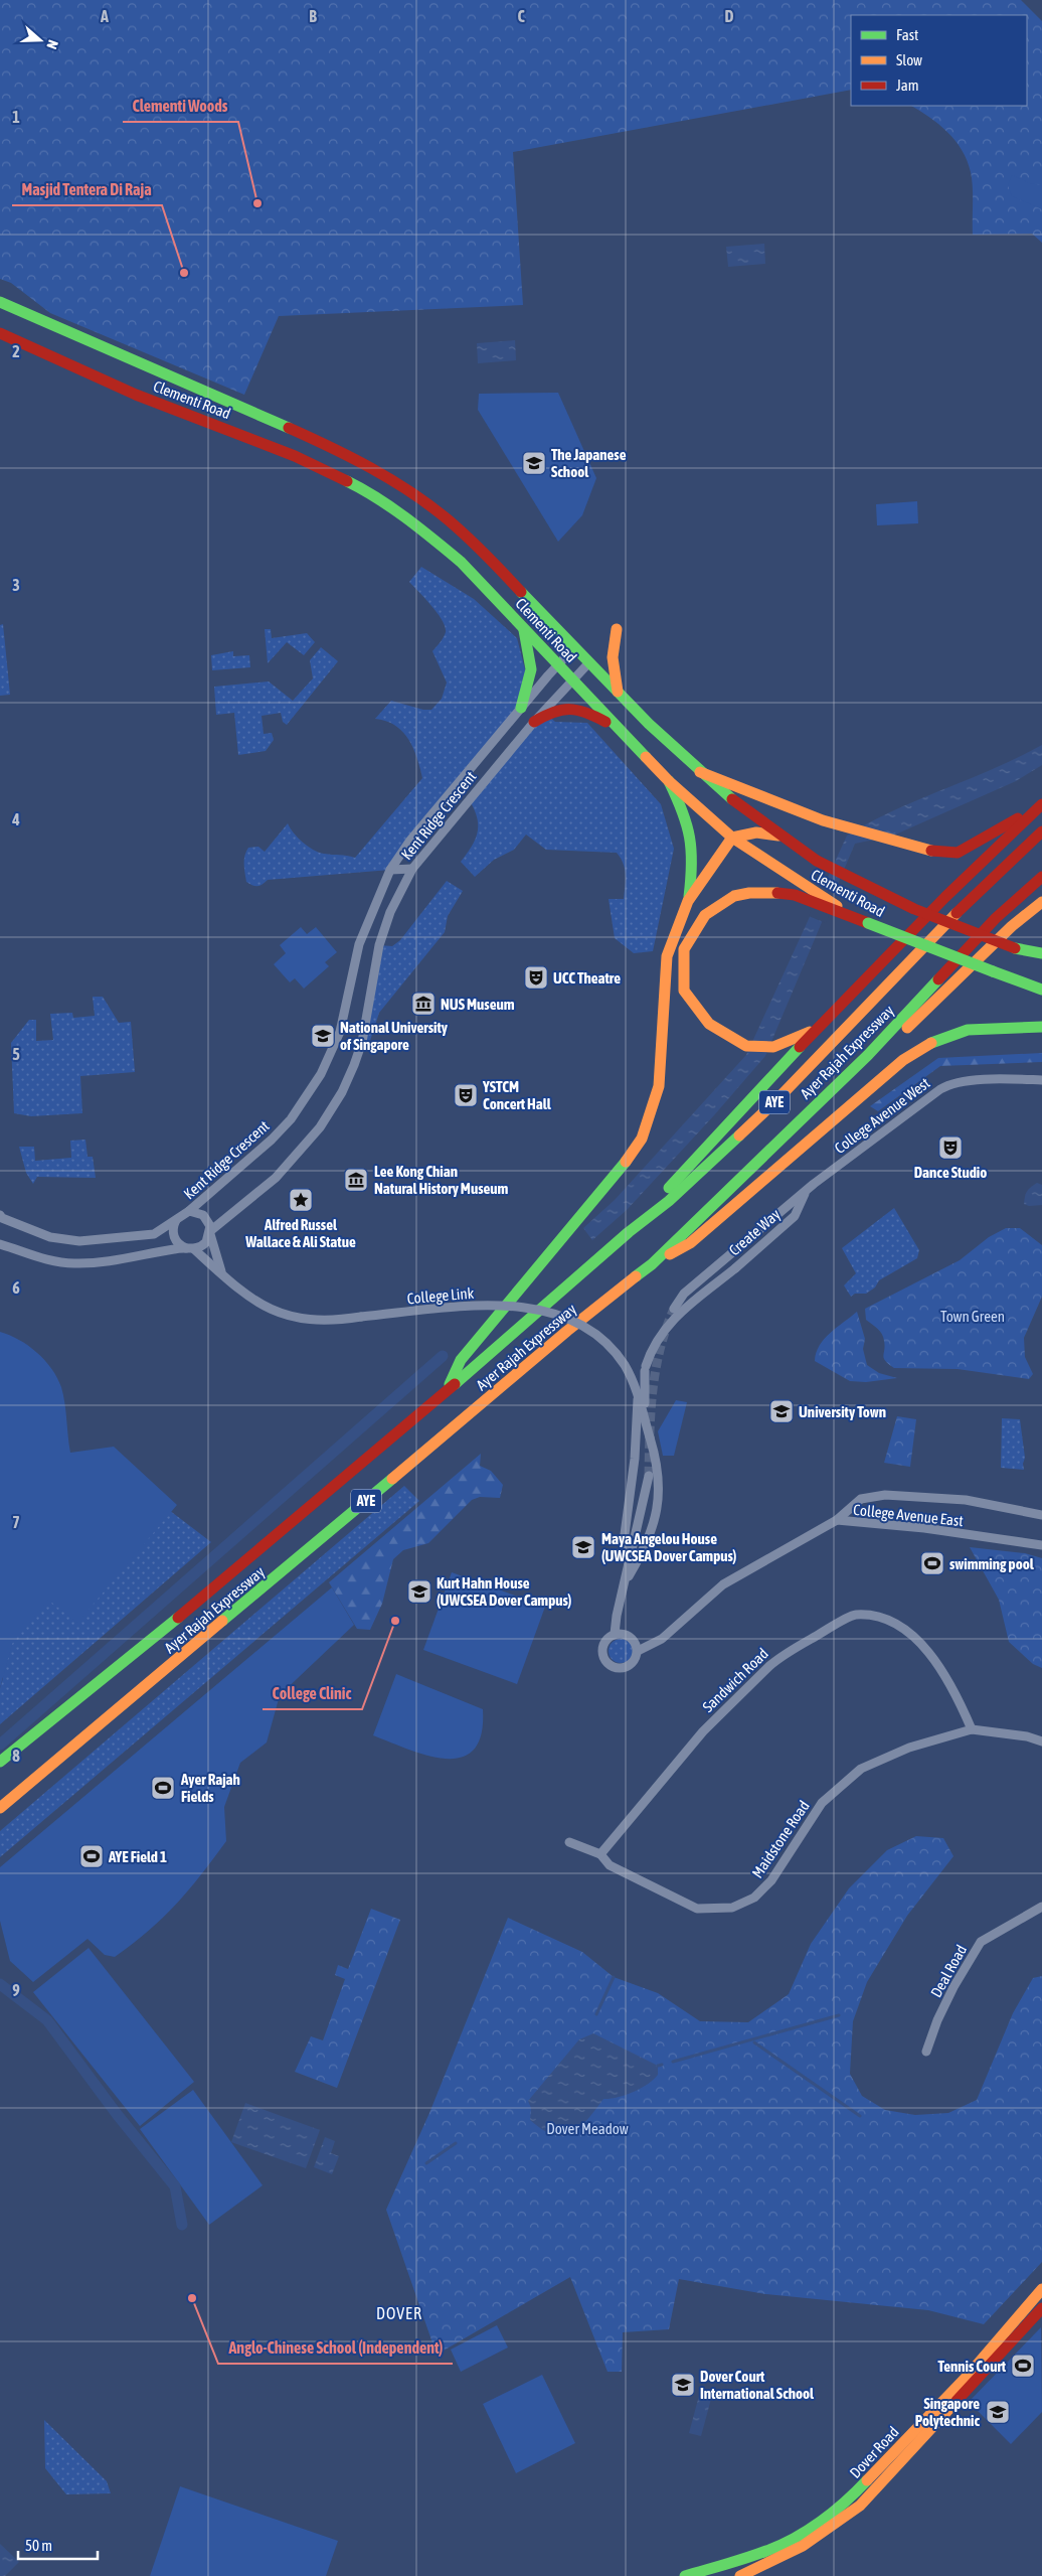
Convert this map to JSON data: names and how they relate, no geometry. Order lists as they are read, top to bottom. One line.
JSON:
{"streets":{"main road":["Clementi Road","Ayer Rajah Expressway","AYE","Dover Road"],"street":["Kent Ridge Crescent","College Avenue West","Create Way","College Link","College Avenue East","Sandwich Road","Maidstone Road","Deal Road"]},"crossings":[["Clementi Road","Kent Ridge Crescent"],["Kent Ridge Crescent","College Link"],["College Avenue West","Create Way"],["Create Way","College Link"],["Sandwich Road","Maidstone Road"]],"districts":["DOVER"],"parks":["Town Green","Dover Meadow"],"places":{"other":["Clementi Woods","Masjid Tentera Di Raja","College Clinic","Anglo-Chinese School (Independent)"],"school or university":["The Japanese School","National University of Singapore","University Town","Maya Angelou House (UWCSEA Dover Campus)","Kurt Hahn House (UWCSEA Dover Campus)","Dover Court International School","Singapore Polytechnic"],"theatre":["UCC Theatre","YSTCM Concert Hall","Dance Studio"],"museum":["NUS Museum","Lee Kong Chian Natural History Museum"],"place":["Alfred Russel Wallace & Ali Statue"],"sports":["swimming pool","Ayer Rajah Fields","AYE Field 1","Tennis Court"]},"legend":["Fast","Slow","Jam"],"scale_bar":"50 m","north":"right","grid":{"columns":["A","B","C","D"],"rows":["1","2","3","4","5","6","7","8","9"]}}
